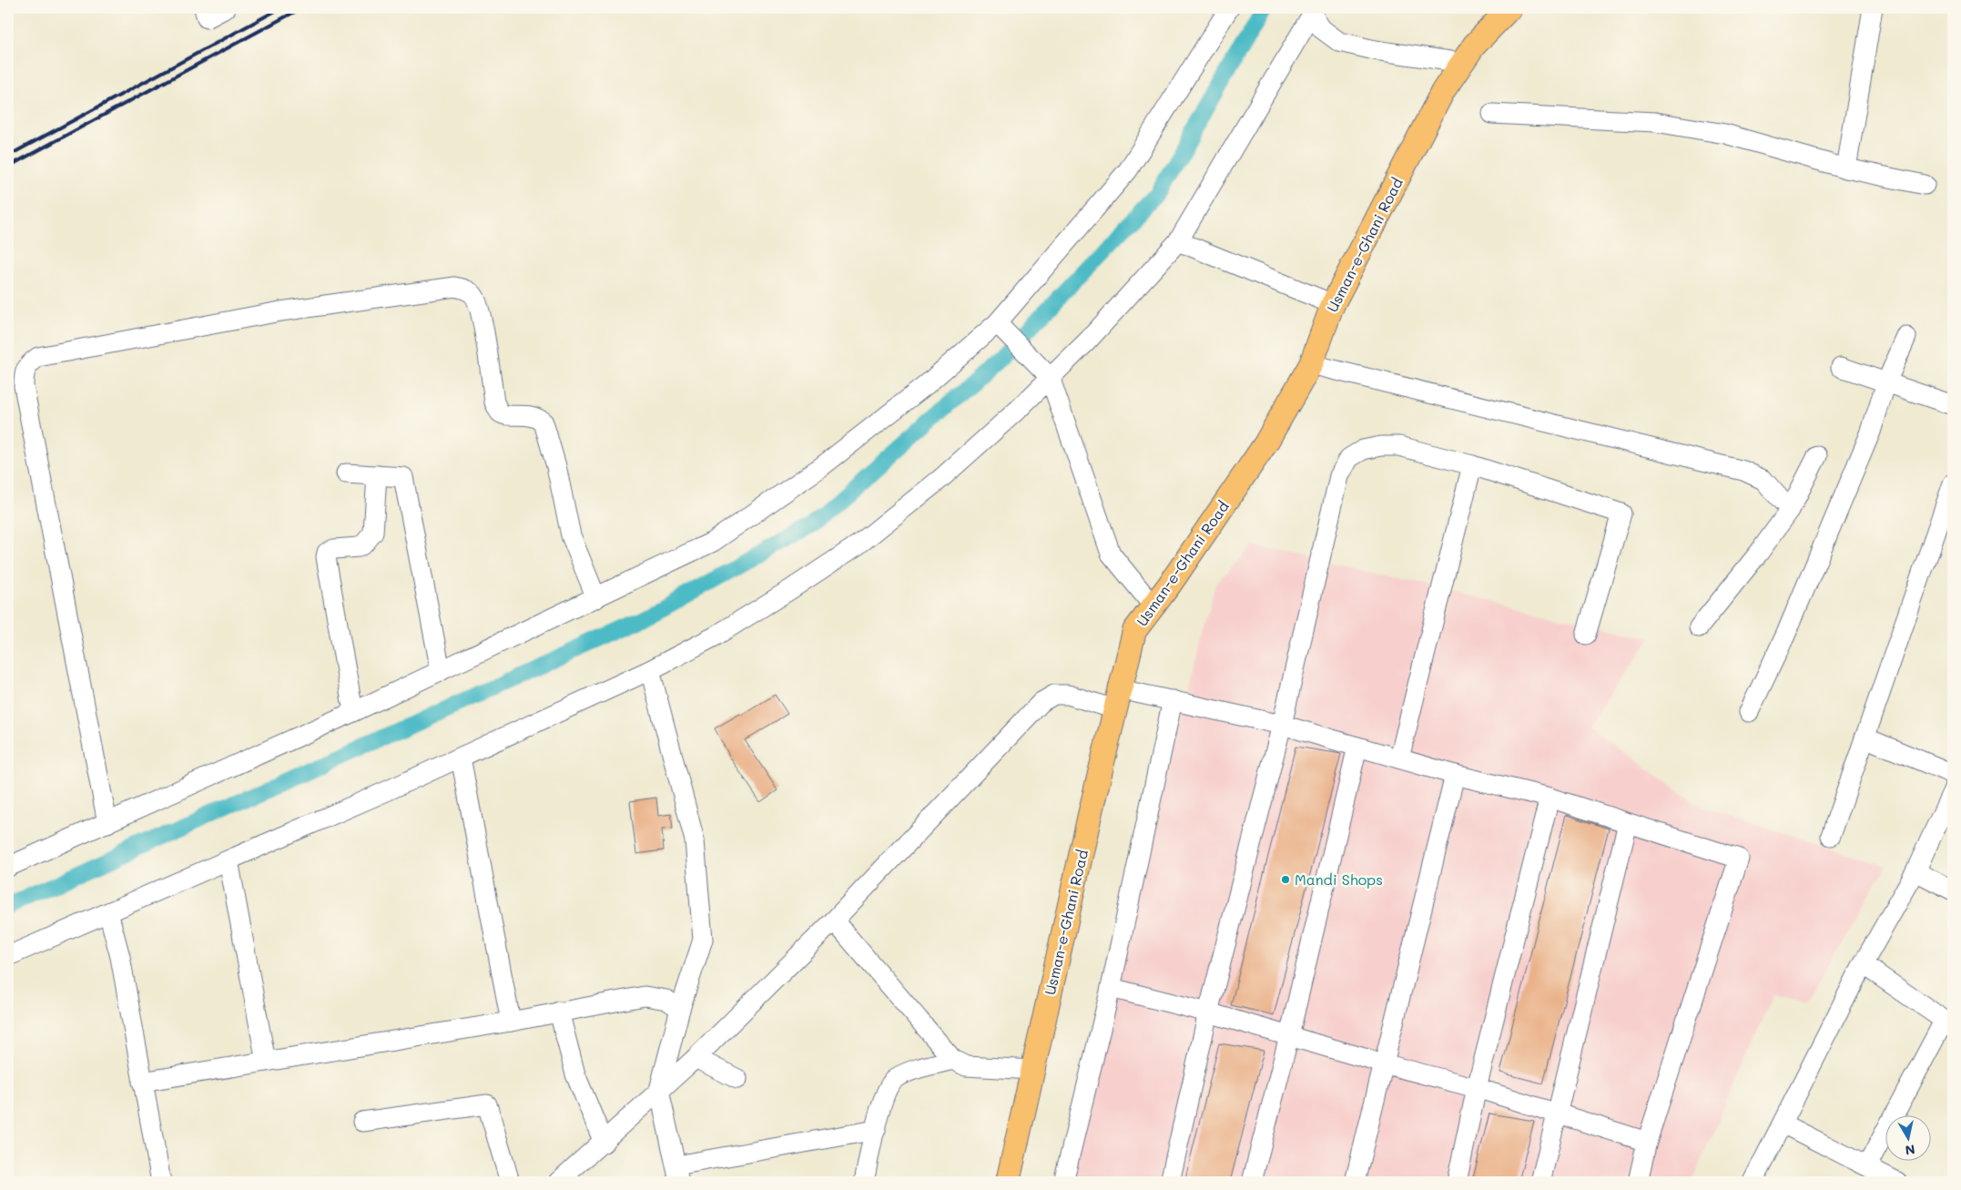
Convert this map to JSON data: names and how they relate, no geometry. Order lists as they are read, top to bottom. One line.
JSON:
{"streets":{"main road":["Usman-e-Ghani Road"]},"places":["Mandi Shops"],"north":"bottom"}
